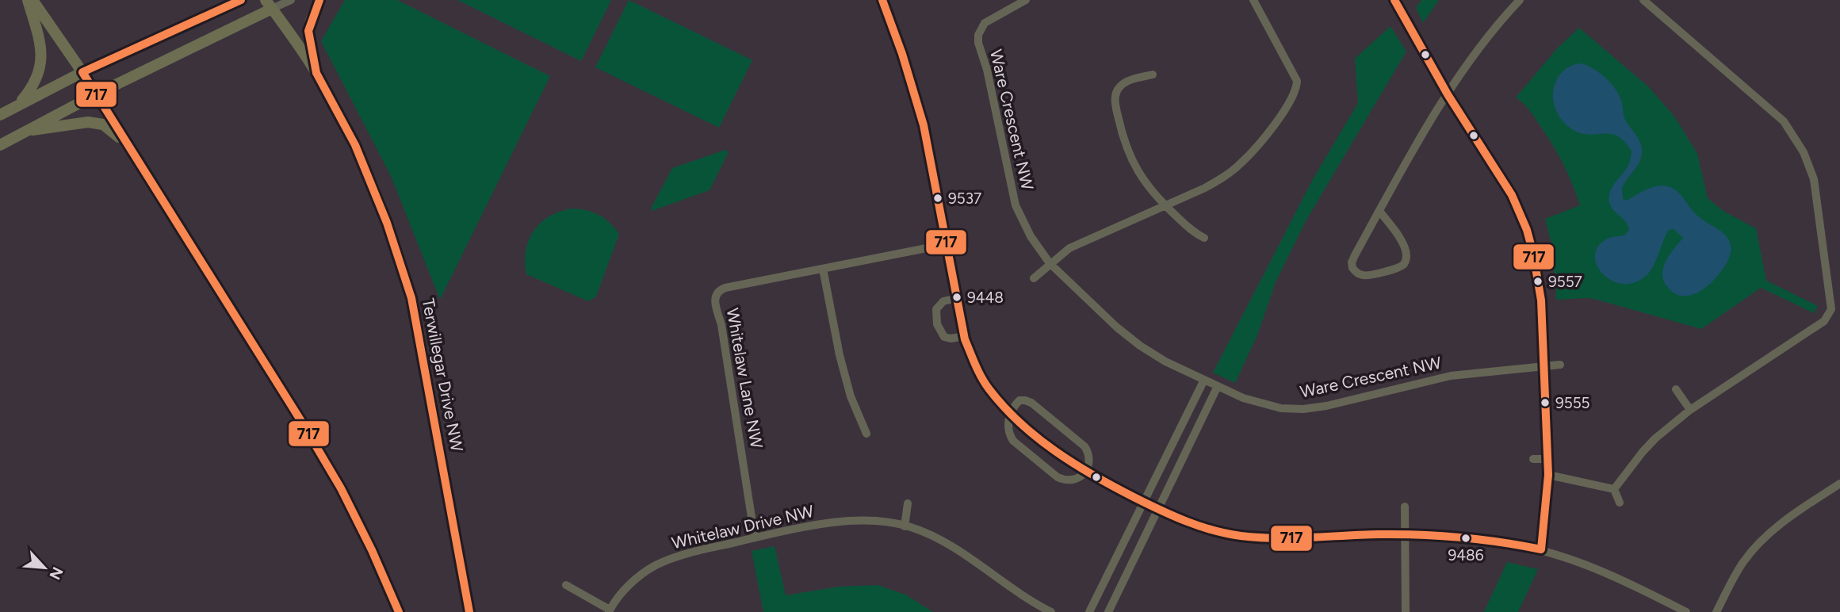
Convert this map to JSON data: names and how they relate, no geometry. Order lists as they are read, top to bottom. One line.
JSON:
{"streets":{"main road":["Terwillegar Drive NW"],"street":["Ware Crescent NW","Whitelaw Lane NW","Whitelaw Drive NW"]},"crossings":[["Whitelaw Lane NW","Whitelaw Drive NW"]],"places":["9537","9557","9448","9555","9486"],"lines":["transit line 717"],"north":"bottom right"}
